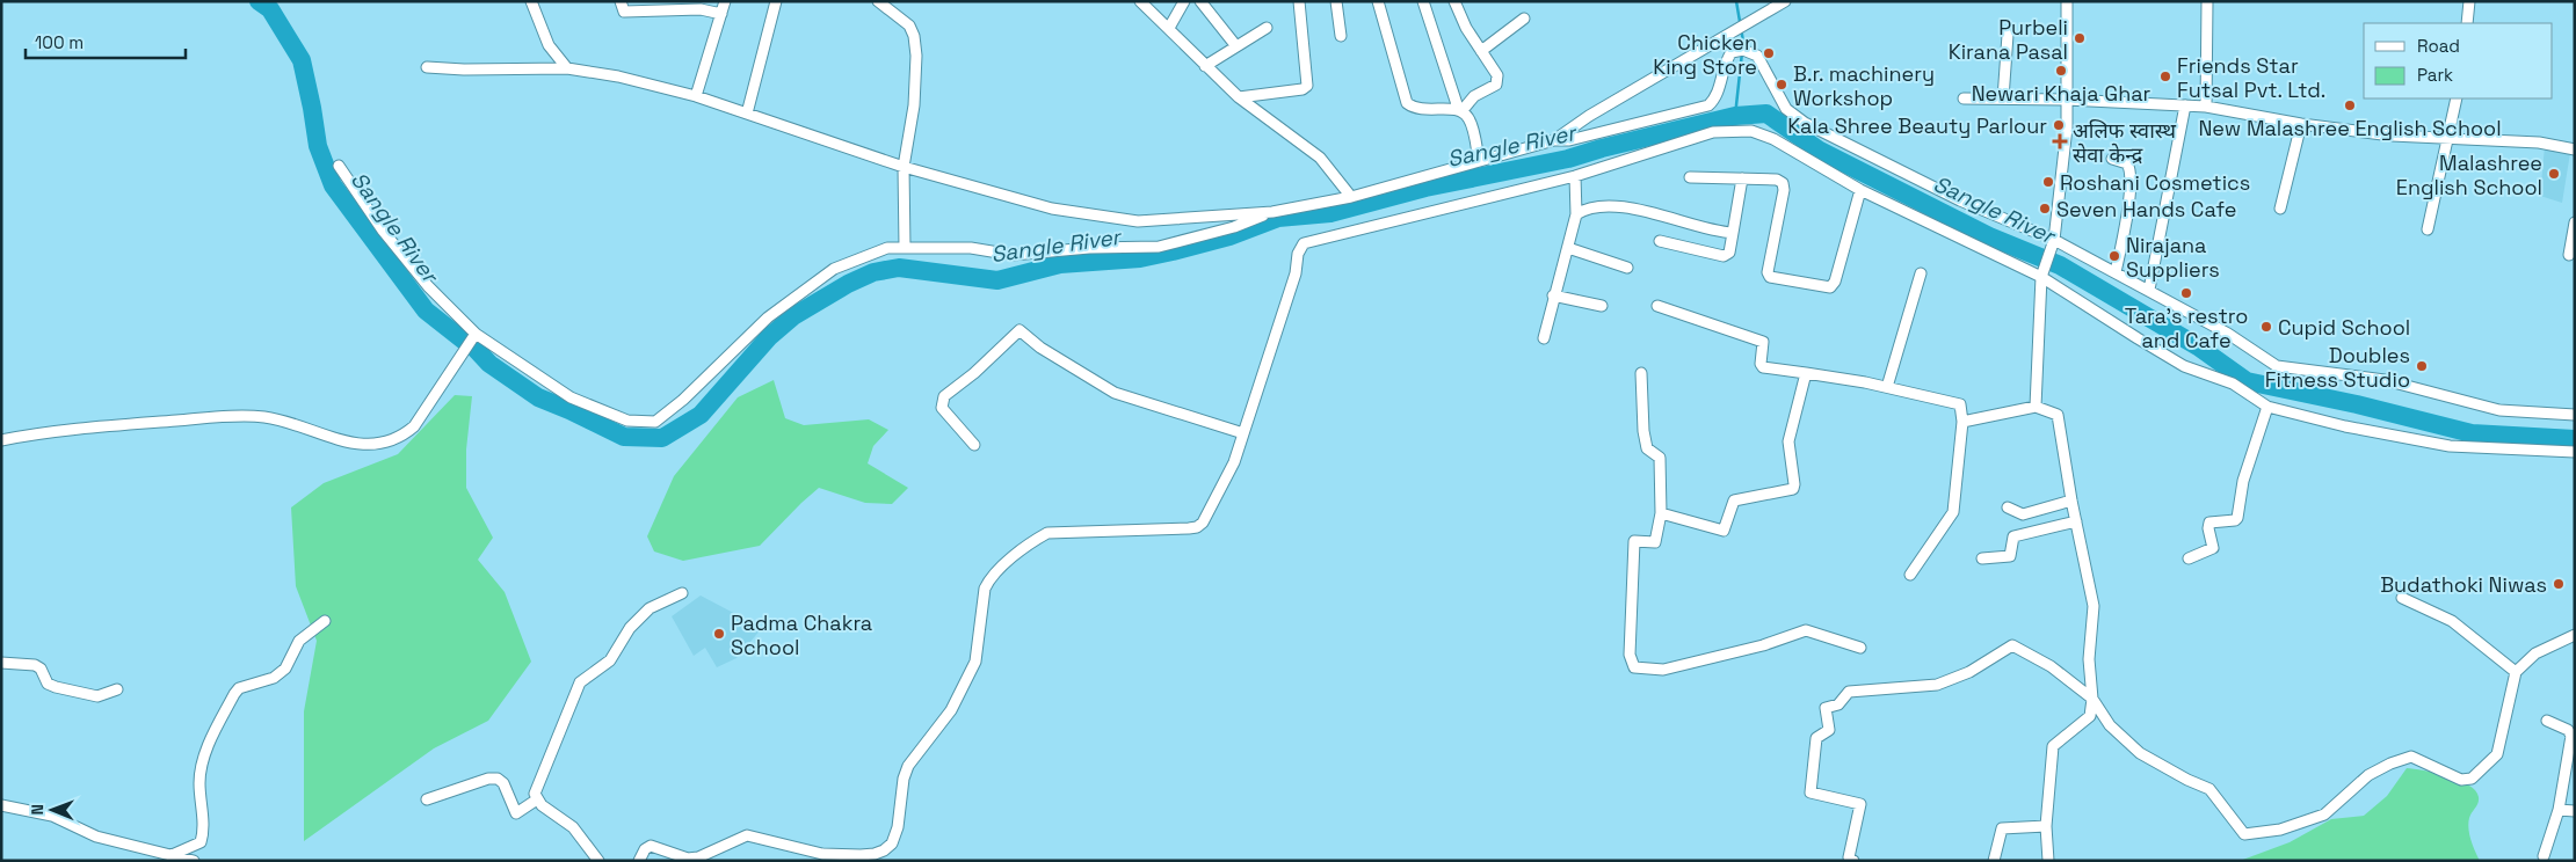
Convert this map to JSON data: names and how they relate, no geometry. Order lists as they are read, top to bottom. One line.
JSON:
{"water":["Sangle River"],"places":{"other":["Purbeli Kirana Pasal","Chicken King Store","Newari Khaja Ghar","Friends Star Futsal Pvt. Ltd.","B.r. machinery Workshop","New Malashree English School","Kala Shree Beauty Parlour","Malashree English School","Roshani Cosmetics","Seven Hands Cafe","Nirajana Suppliers","Tara's restro and Cafe","Cupid School","Doubles Fitness Studio","Budathoki Niwas","Padma Chakra School"],"health":["अलिफ स्वास्थ सेवा केन्द्र"]},"legend":["Road","Park"],"scale_bar":"100 m","north":"left"}
